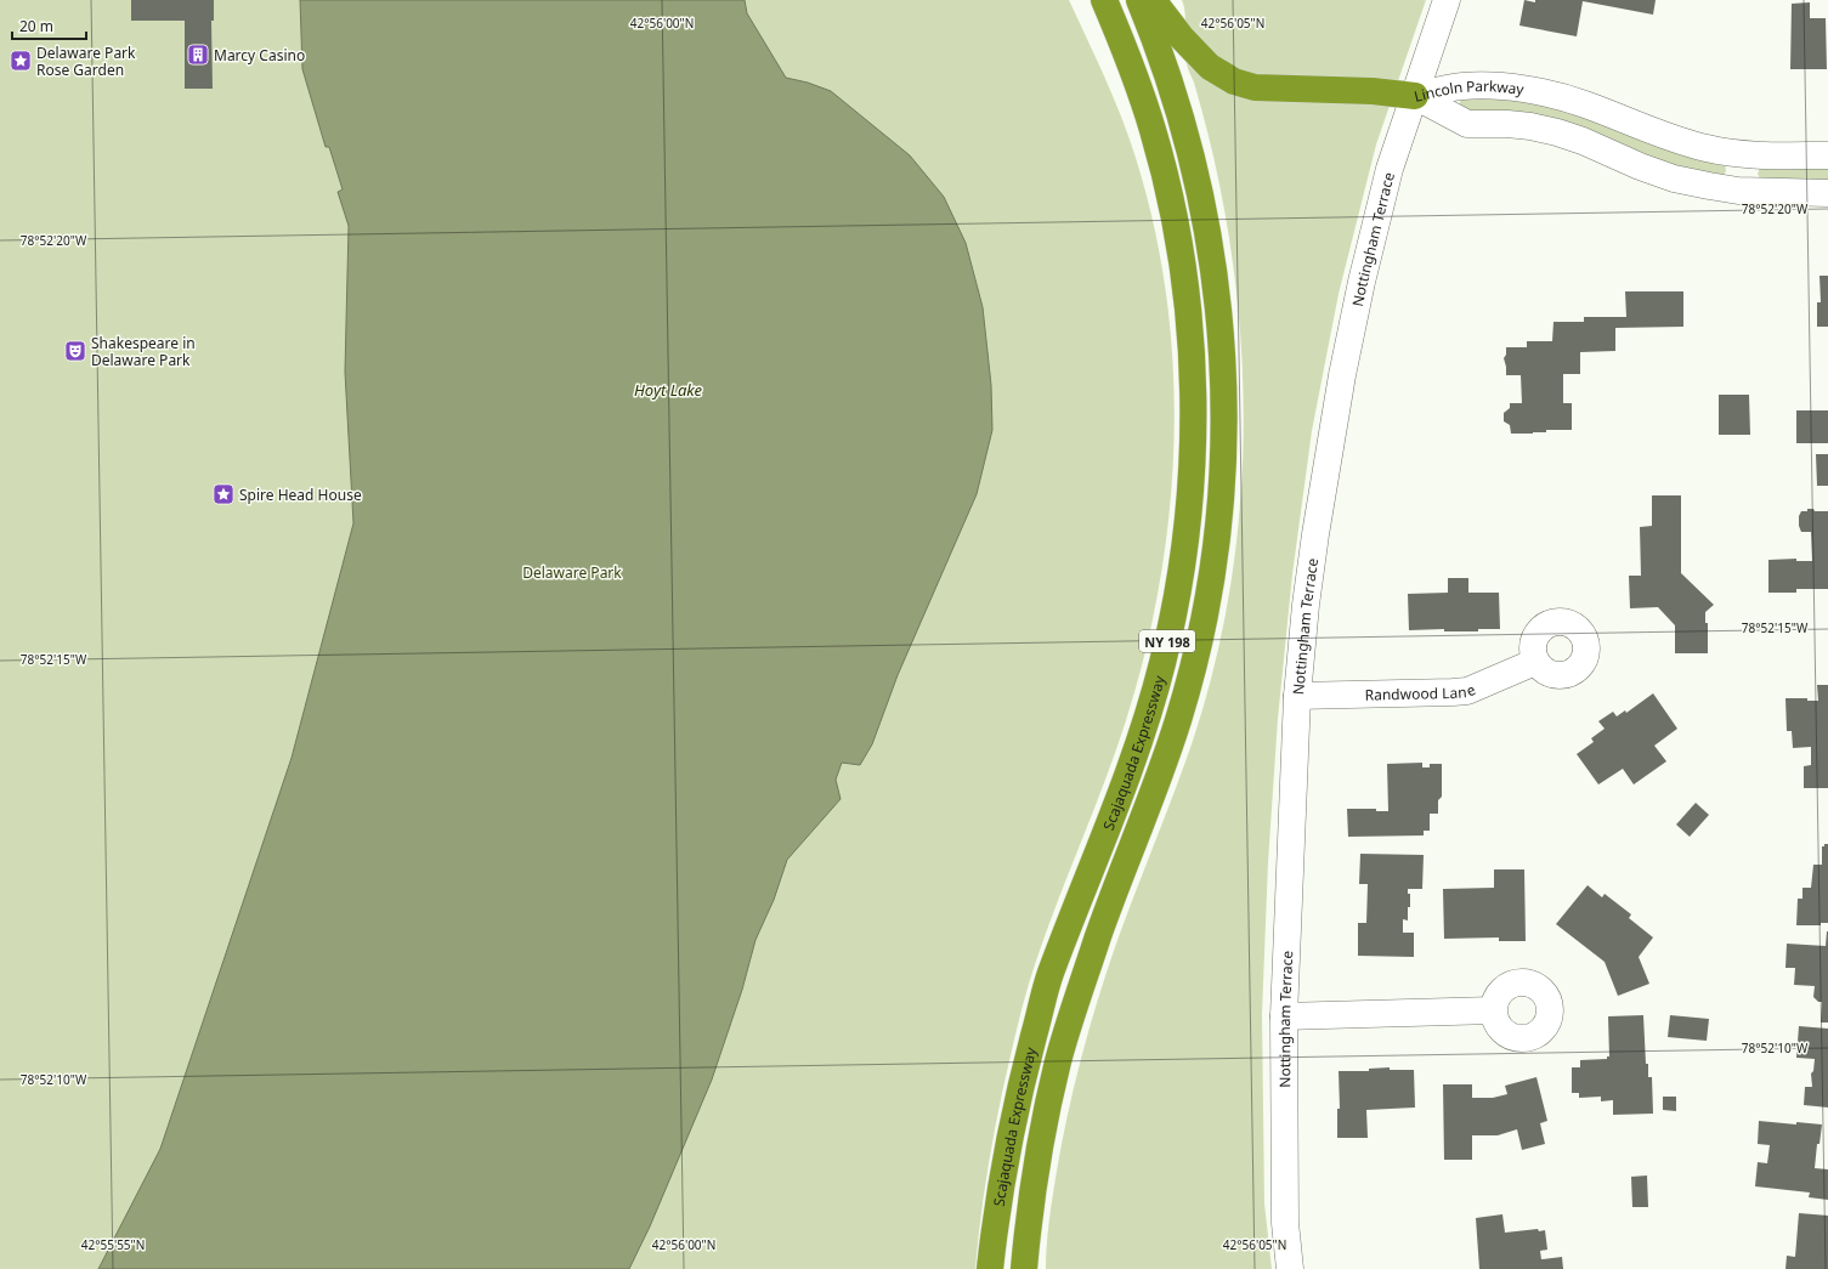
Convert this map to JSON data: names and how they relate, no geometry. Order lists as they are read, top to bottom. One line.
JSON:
{"streets":{"highway":["NY 198","Scajaquada Expressway"],"street":["Lincoln Parkway","Nottingham Terrace","Randwood Lane"]},"crossings":[["Lincoln Parkway","Nottingham Terrace"],["Nottingham Terrace","Randwood Lane"]],"water":["Hoyt Lake"],"parks":["Delaware Park"],"places":{"building":["Marcy Casino"],"place":["Delaware Park Rose Garden","Spire Head House"],"theatre":["Shakespeare in Delaware Park"]},"scale_bar":"20 m","coordinates":["42°56'00\"N","42°56'05\"N","78°52'20\"W","78°52'15\"W","78°52'10\"W","42°55'55\"N"]}
